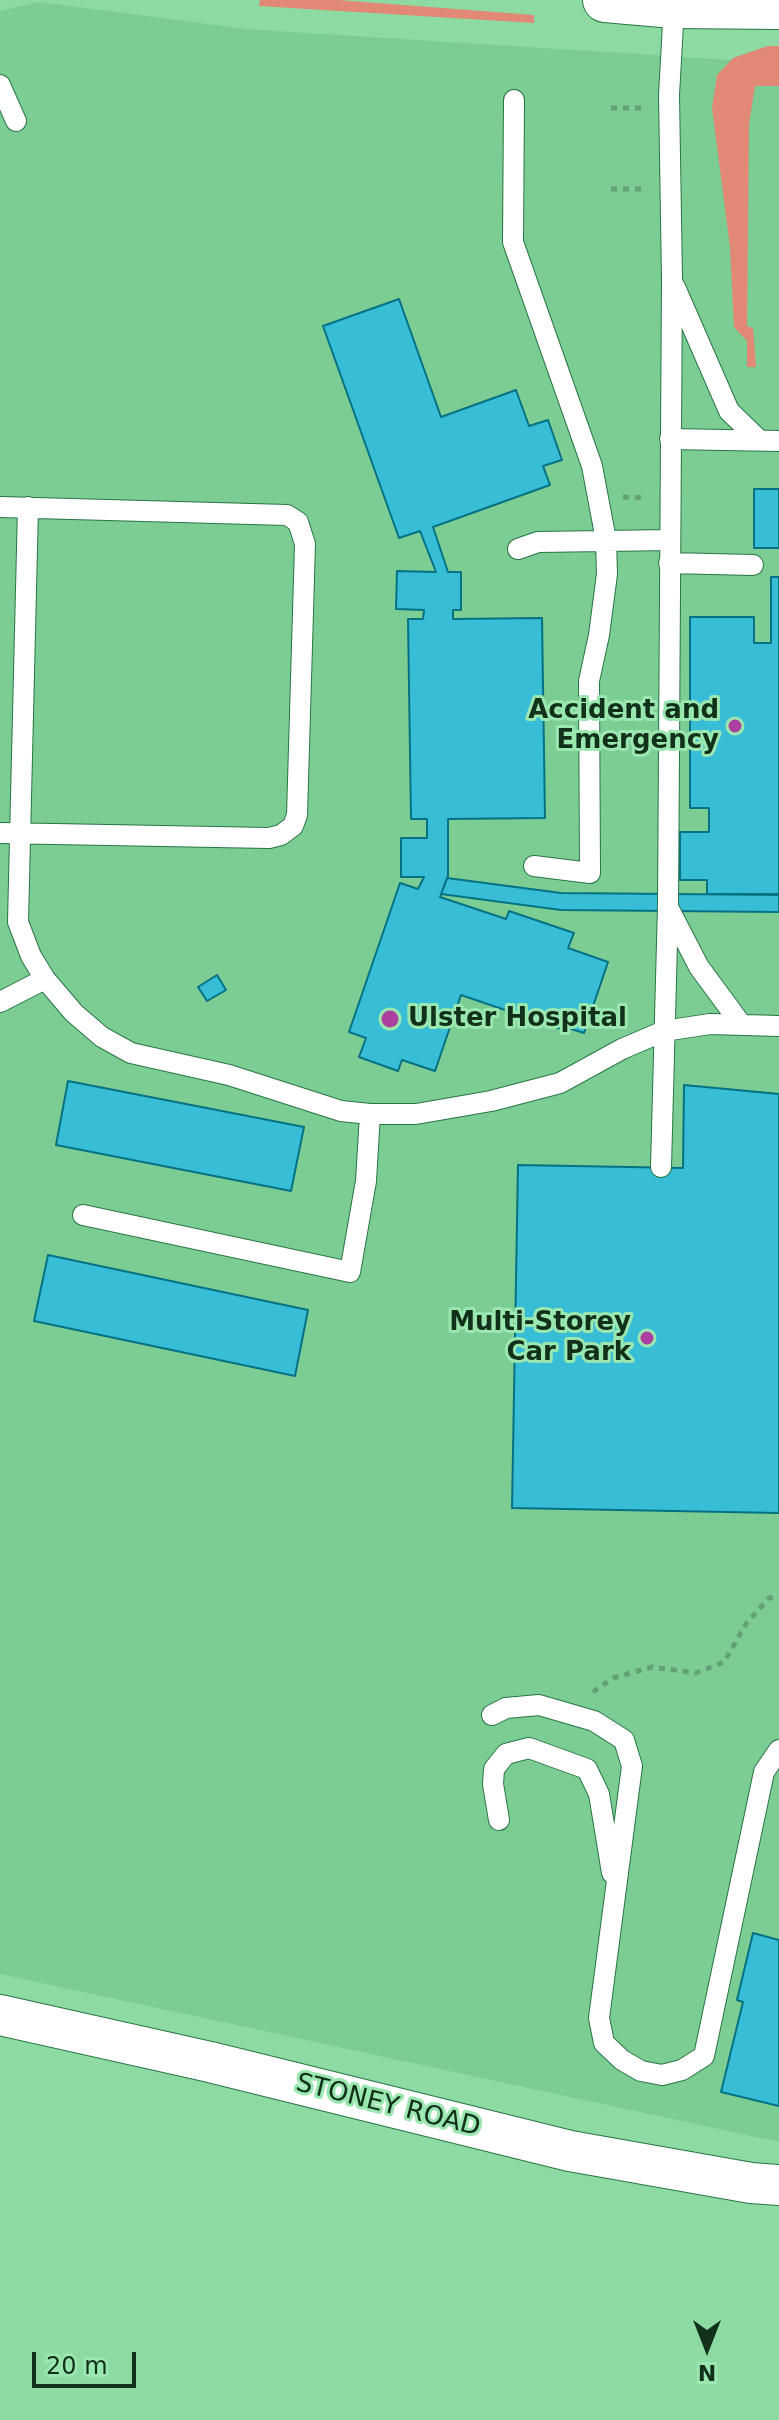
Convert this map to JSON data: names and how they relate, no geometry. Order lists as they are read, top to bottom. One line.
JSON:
{"streets":{"street":["STONEY ROAD"]},"places":["Accident and Emergency","Ulster Hospital","Multi-Storey Car Park"],"scale_bar":"20 m","north":"bottom"}
